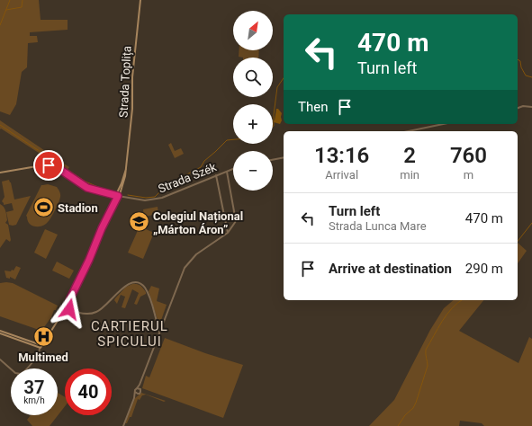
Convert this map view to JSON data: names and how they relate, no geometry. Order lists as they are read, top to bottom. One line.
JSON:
{"streets":{"main road":["Strada Toplița"],"street":["Strada Szék"]},"crossings":[["Strada Toplița","Strada Szék"]],"districts":["CARTIERUL SPICULUI"],"places":{"sports":["Stadion"],"school or university":["Colegiul Național „Márton Áron”"],"hospital":["Multimed"]},"north":"top right","page":{"map_buttons":["+","−"],"turn":["470 m","Turn left"],"then":"Then","eta":["13:16","Arrival","2","min","760","m"],"list":[{"name":"Turn left","note":"Strada Lunca Mare","value":"470 m"},{"name":"Arrive at destination","value":"290 m"}],"speed":"37 km/h","limit":"40"}}
